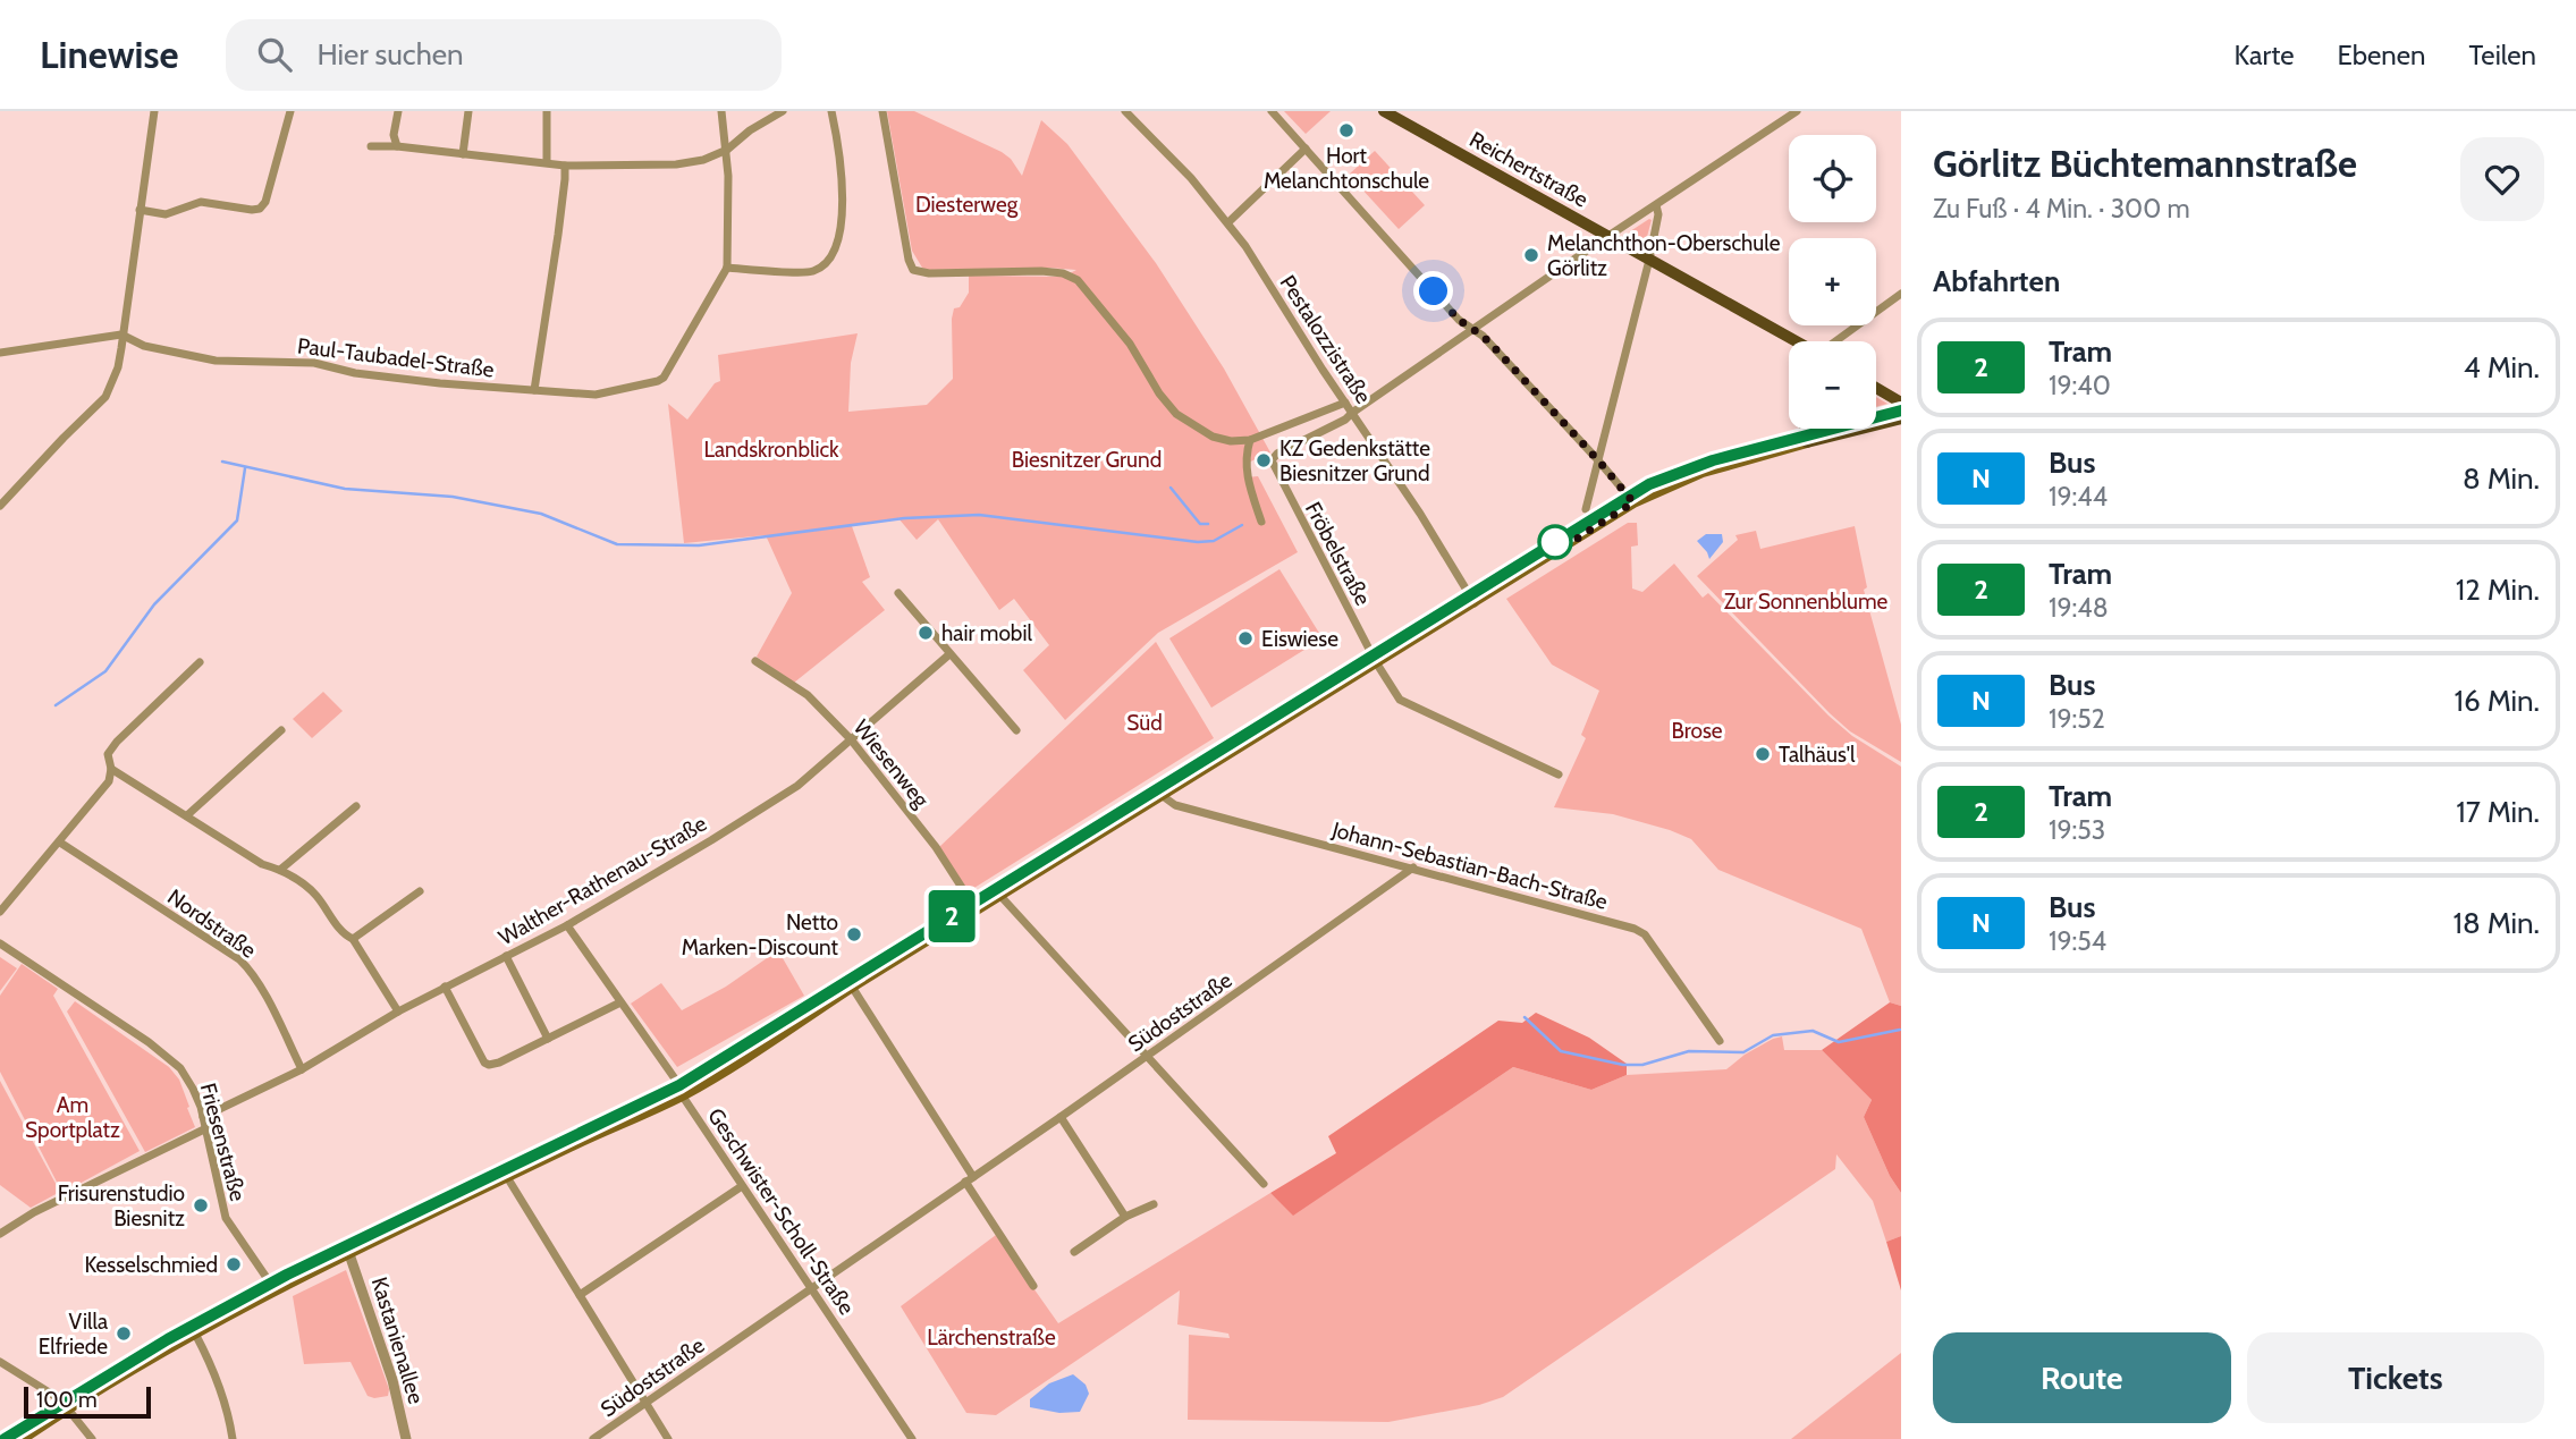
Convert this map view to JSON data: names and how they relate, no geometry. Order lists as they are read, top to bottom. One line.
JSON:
{"streets":{"main road":["Reichertstraße"],"street":["Pestalozzistraße","Paul-Taubadel-Straße","Fröbelstraße","Wiesenweg","Johann-Sebastian-Bach-Straße","Walther-Rathenau-Straße","Nordstraße","Südoststraße","Friesenstraße","Geschwister-Scholl-Straße","Kastanienallee"]},"crossings":[["Pestalozzistraße","Fröbelstraße"],["Wiesenweg","Walther-Rathenau-Straße"],["Johann-Sebastian-Bach-Straße","Südoststraße"],["Walther-Rathenau-Straße","Nordstraße"],["Walther-Rathenau-Straße","Friesenstraße"],["Walther-Rathenau-Straße","Geschwister-Scholl-Straße"],["Südoststraße","Geschwister-Scholl-Straße"]],"parks":["Diesterweg","Landskronblick","Biesnitzer Grund","Zur Sonnenblume","Süd","Brose","Am Sportplatz","Lärchenstraße"],"places":["Hort Melanchtonschule","Melanchthon-Oberschule Görlitz","KZ Gedenkstätte Biesnitzer Grund","hair mobil","Eiswiese","Talhäus'l","Netto Marken-Discount","Frisurenstudio Biesnitz","Kesselschmied","Villa Elfriede"],"lines":["tram line 2"],"scale_bar":"100 m","page":{"header":"Linewise","search":"Hier suchen","nav":["Karte","Ebenen","Teilen"],"on_map":"2","heading":[["Görlitz Büchtemannstraße","Zu Fuß · 4 Min. · 300 m"],"Abfahrten"],"map_buttons":["+","−"],"list":[{"mark":"2","name":"Tram","note":"19:40","value":"4 Min."},{"mark":"N","name":"Bus","note":"19:44","value":"8 Min."},{"mark":"2","name":"Tram","note":"19:48","value":"12 Min."},{"mark":"N","name":"Bus","note":"19:52","value":"16 Min."},{"mark":"2","name":"Tram","note":"19:53","value":"17 Min."},{"mark":"N","name":"Bus","note":"19:54","value":"18 Min."}],"buttons":["Route","Tickets"],"scale":"100 m"}}
